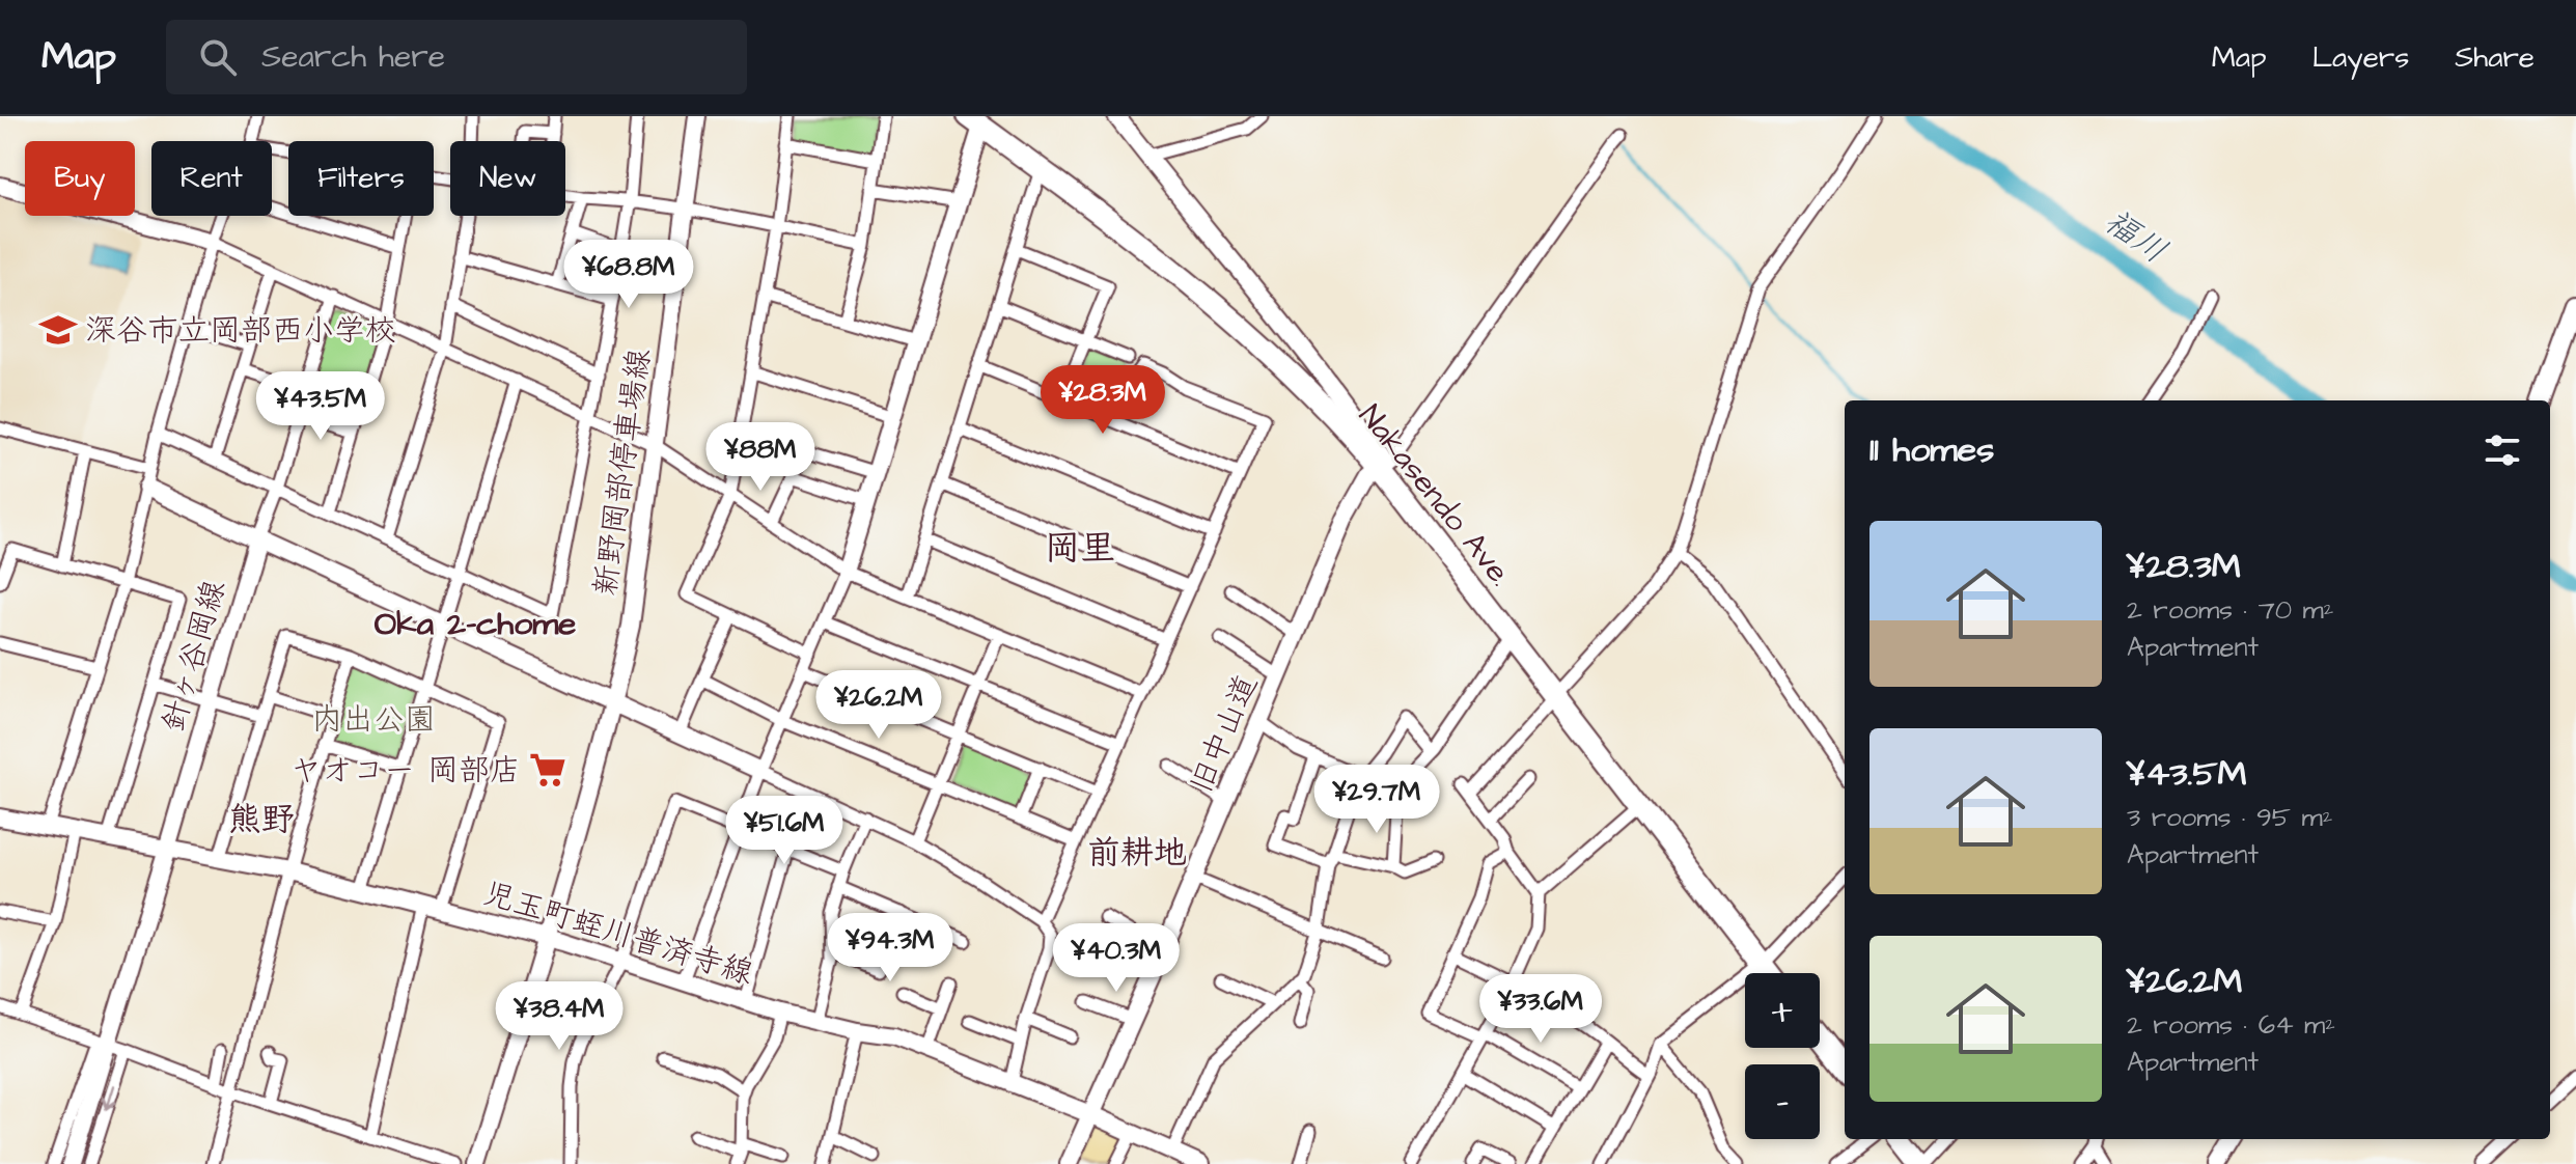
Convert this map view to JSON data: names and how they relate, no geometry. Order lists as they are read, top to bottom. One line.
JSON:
{"streets":{"highway":["Nakasendo Ave."],"main road":["新野岡部停車場線","針ヶ谷岡線","旧中山道","児玉町蛭川普済寺線"]},"crossings":[["新野岡部停車場線","児玉町蛭川普済寺線"],["Nakasendo Ave.","旧中山道"],["針ヶ谷岡線","児玉町蛭川普済寺線"],["旧中山道","児玉町蛭川普済寺線"]],"districts":["岡里","Oka 2-chome","熊野","前耕地"],"water":["福川"],"parks":["内出公園"],"places":{"school or university":["深谷市立岡部西小学校"],"supermarket":["ヤオコー 岡部店"]},"page":{"header":"Map","search":"Search here","nav":["Map","Layers","Share"],"chip":["Buy","Rent","Filters","New"],"price":["¥68.8M","¥28.3M","¥43.5M","¥88M","¥26.2M","¥29.7M","¥51.6M","¥94.3M","¥40.3M","¥33.6M","¥38.4M"],"heading":"11 homes","list":[{"name":"¥28.3M","note":"2 rooms · 70 m² · Apartment"},{"name":"¥43.5M","note":"3 rooms · 95 m² · Apartment"},{"name":"¥26.2M","note":"2 rooms · 64 m² · Apartment"}],"map_buttons":["+","−"]}}
